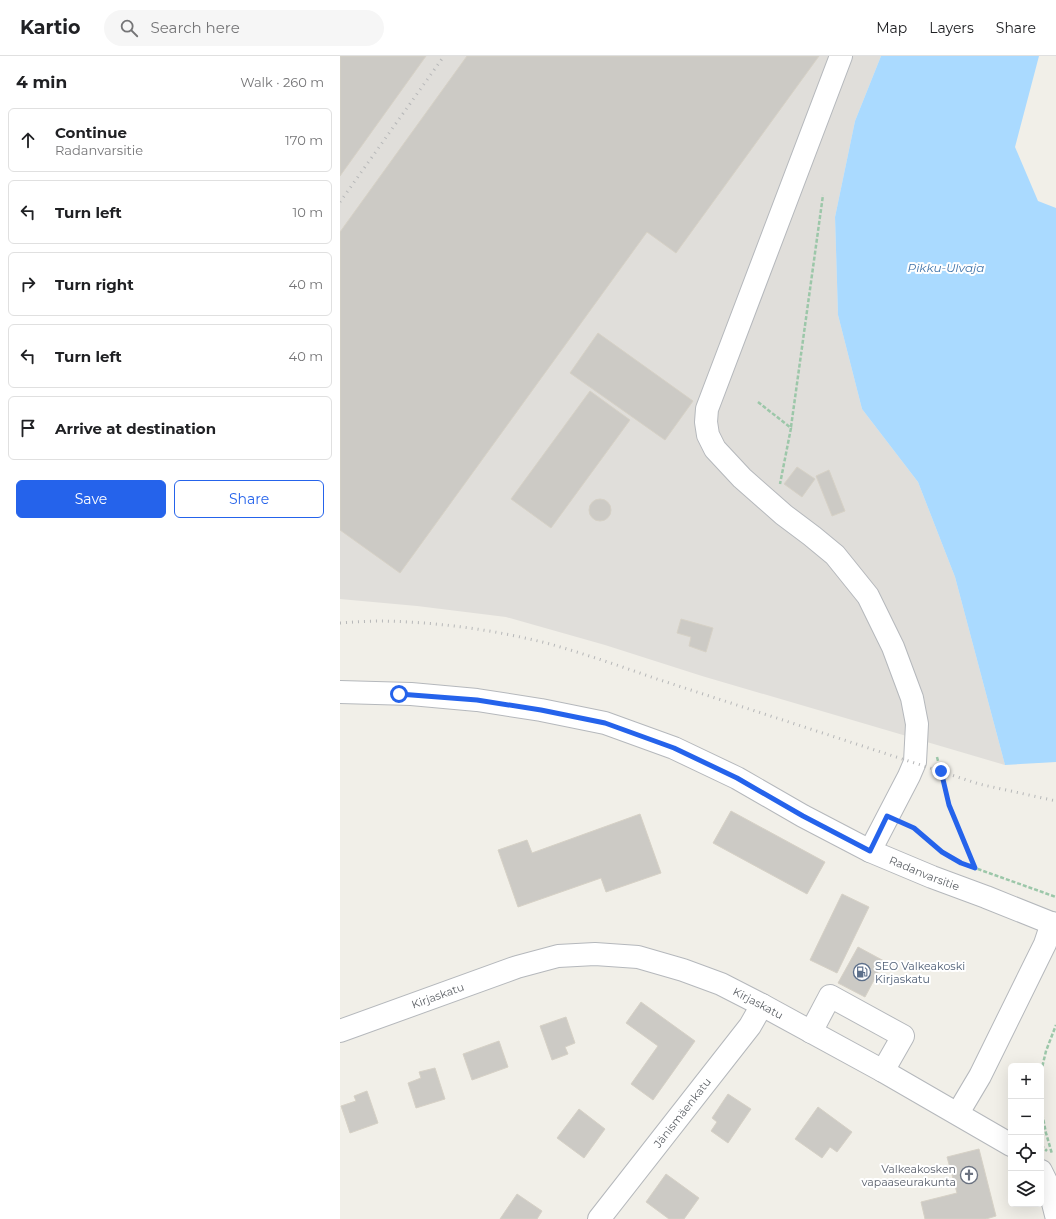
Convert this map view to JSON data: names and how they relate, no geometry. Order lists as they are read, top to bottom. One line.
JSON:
{"streets":{"street":["Radanvarsitie","Kirjaskatu","Jänismäenkatu"]},"crossings":[["Kirjaskatu","Jänismäenkatu"]],"water":["Pikku-Ulvaja"],"places":{"fuel station":["SEO Valkeakoski Kirjaskatu"],"church":["Valkeakosken vapaaseurakunta"]},"page":{"header":"Kartio","search":"Search here","nav":["Map","Layers","Share"],"heading":["4 min","Walk · 260 m"],"list":[["Continue","Radanvarsitie","170 m"],["Turn left","10 m"],["Turn right","40 m"],["Turn left","40 m"],"Arrive at destination"],"buttons":["Save","Share"],"map_buttons":["+","−"]}}
